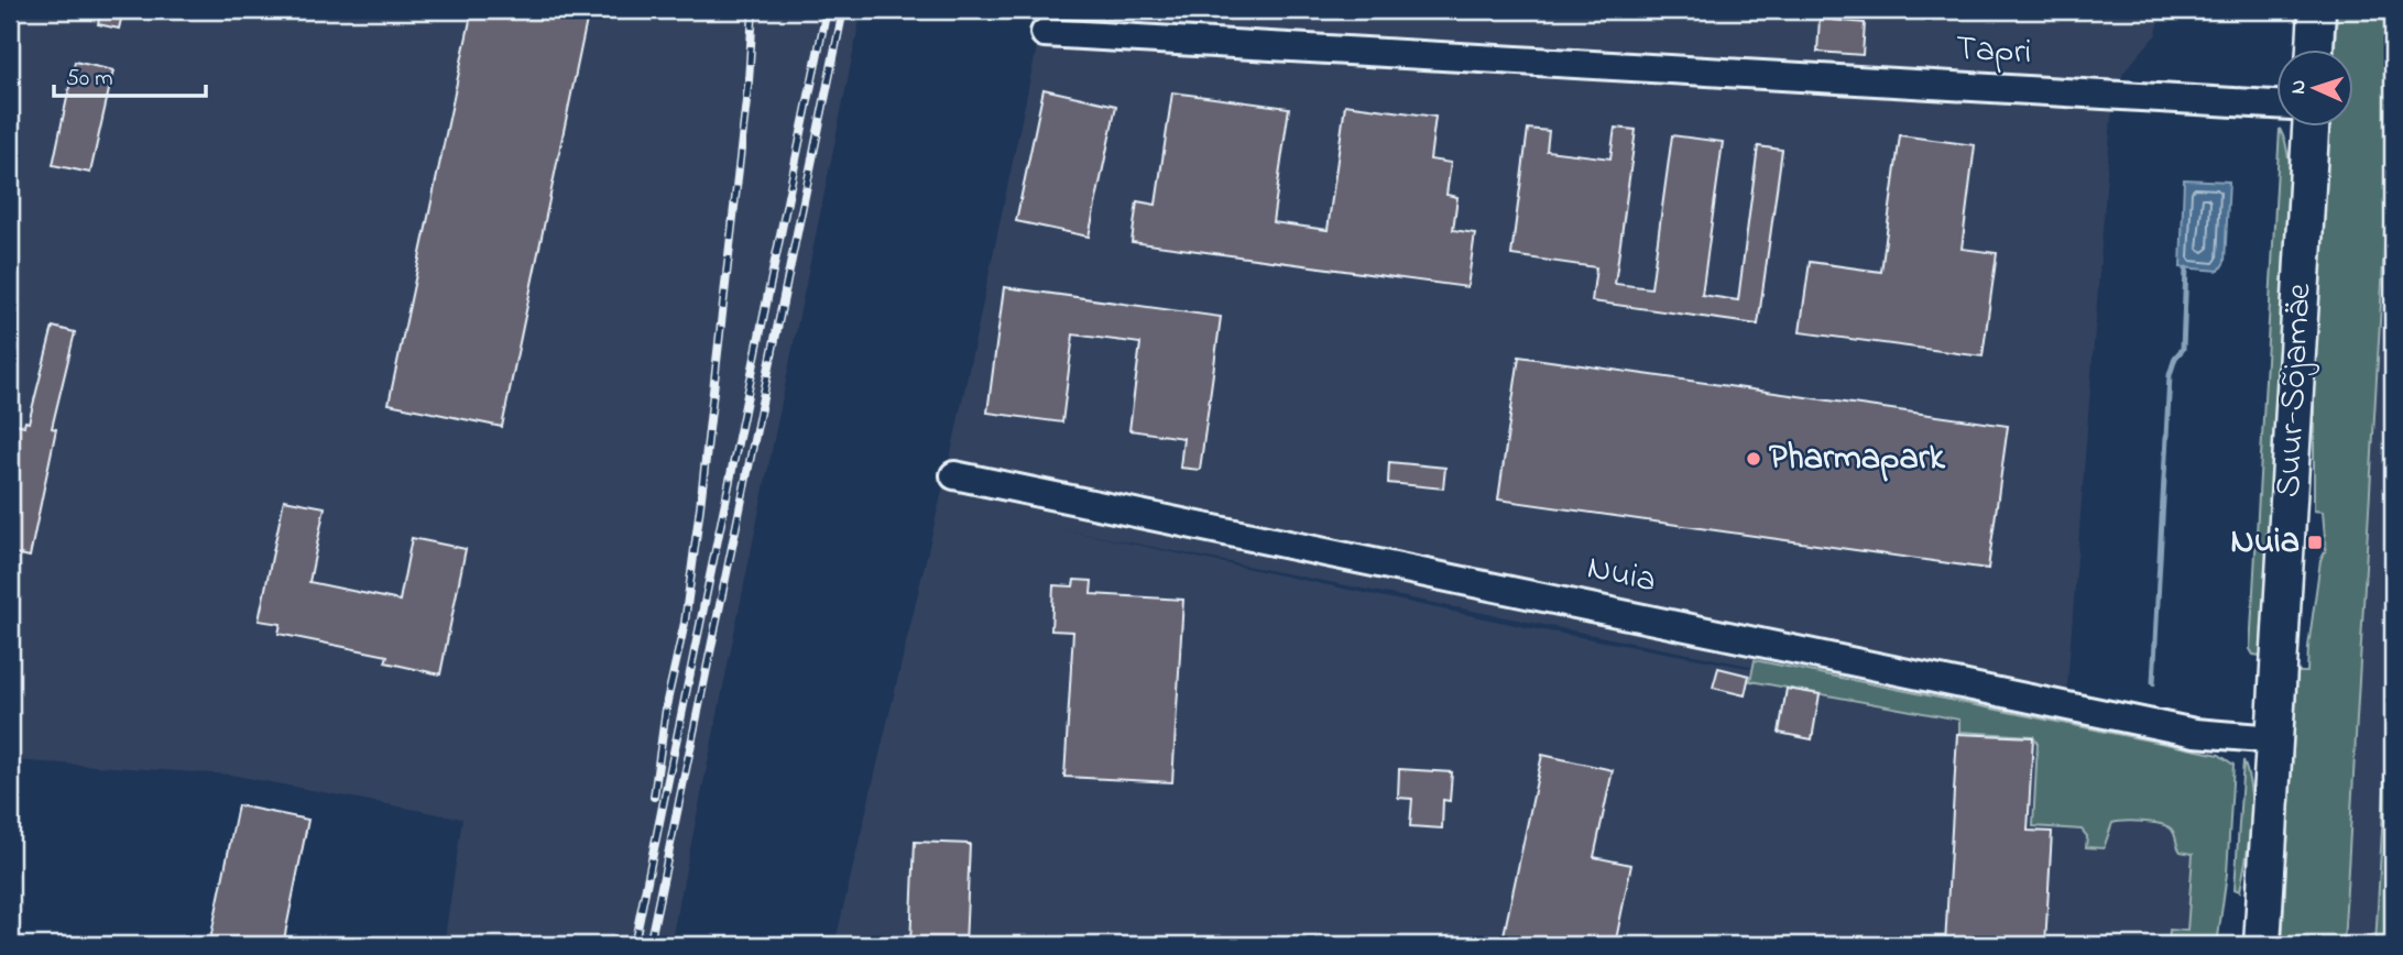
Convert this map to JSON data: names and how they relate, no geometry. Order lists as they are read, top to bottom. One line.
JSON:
{"streets":{"main road":["Suur-Sõjamäe"],"street":["Tapri","Nuia"]},"crossings":[["Suur-Sõjamäe","Nuia"]],"places":{"other":["Pharmapark"],"transit":["Nuia"]},"scale_bar":"50 m","north":"left"}
